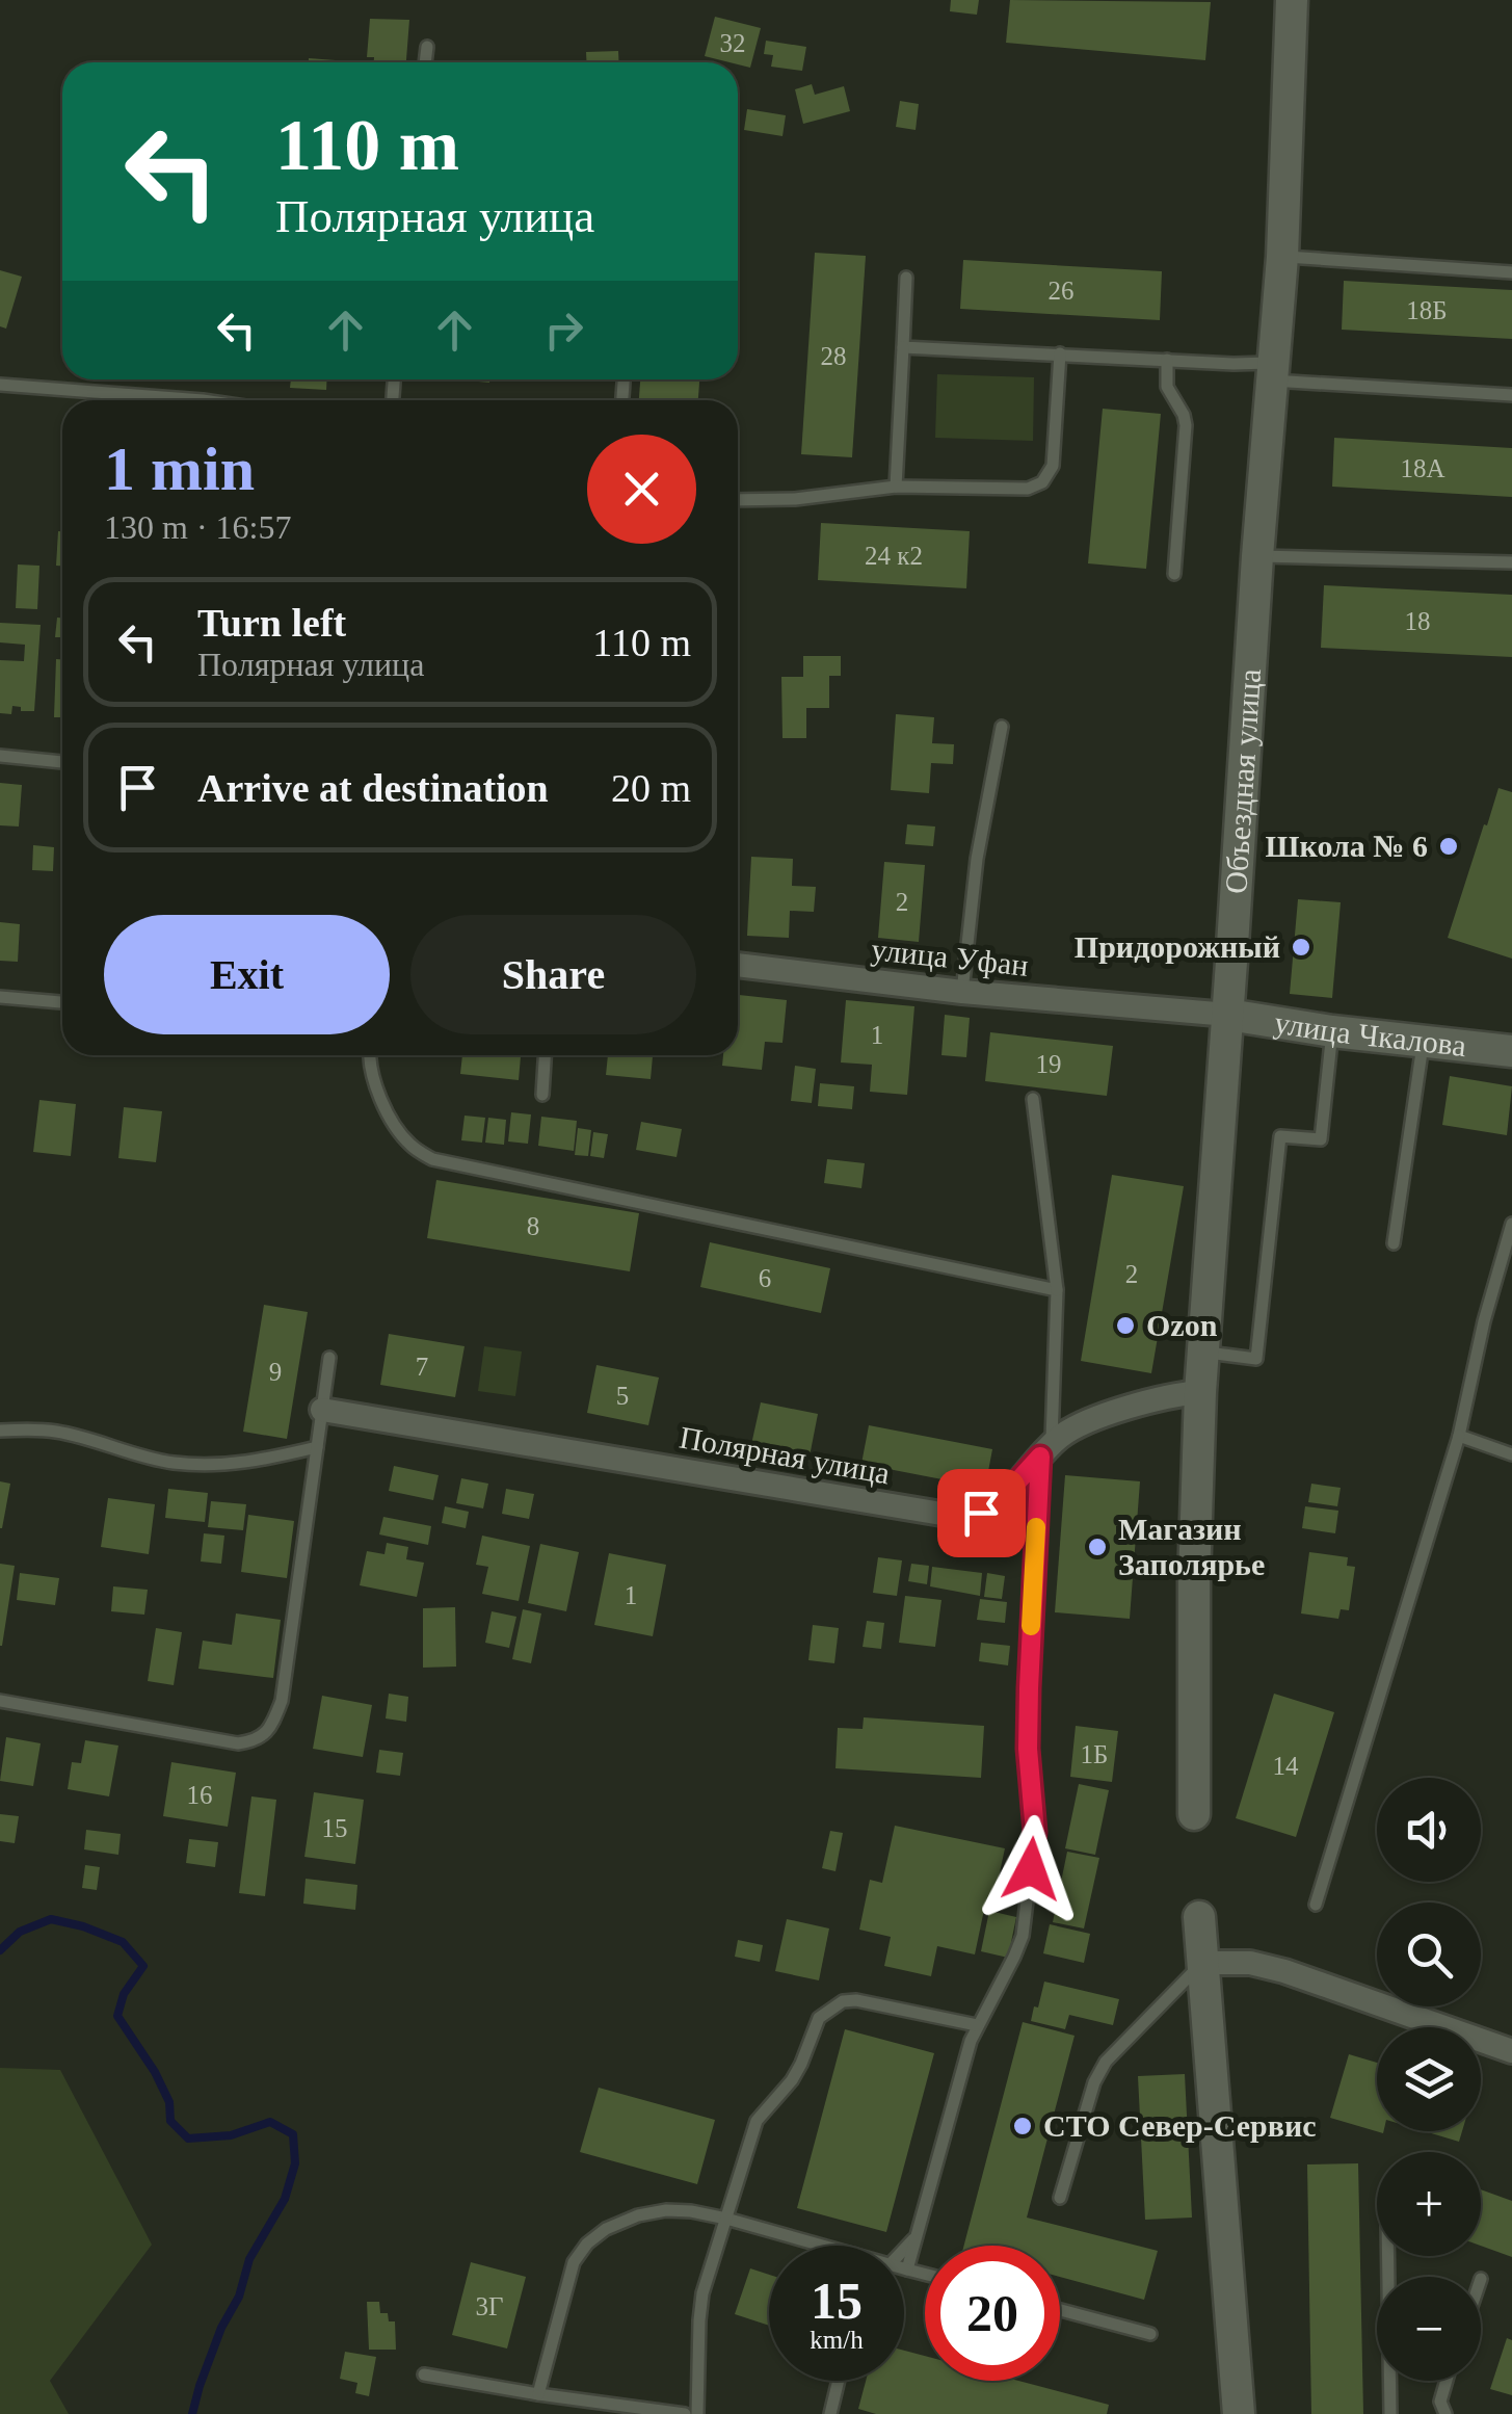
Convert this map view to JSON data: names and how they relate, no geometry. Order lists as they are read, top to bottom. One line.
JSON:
{"streets":{"main road":["Объездная улица","улица Чкалова"],"street":["улица Уфан","Полярная улица"]},"crossings":[["Объездная улица","улица Уфан"],["Объездная улица","улица Чкалова"],["Объездная улица","Полярная улица"],["улица Уфан","улица Чкалова"]],"places":["Школа № 6","Придорожный","Ozon","Магазин Заполярье","СТО Север-Сервис"],"house_numbers":["32","26","18Б","28","18А","24 к2","18","2","1","19","8","2","6","7","9","5","1","1Б","14","16","15","3Г"],"page":{"turn":["110 m","Полярная улица"],"heading":["1 min","130 m · 16:57"],"list":[{"name":"Turn left","note":"Полярная улица","value":"110 m"},{"name":"Arrive at destination","value":"20 m"}],"buttons":["Exit","Share"],"map_buttons":["+","−"],"speed":"15 km/h","limit":"20"}}
